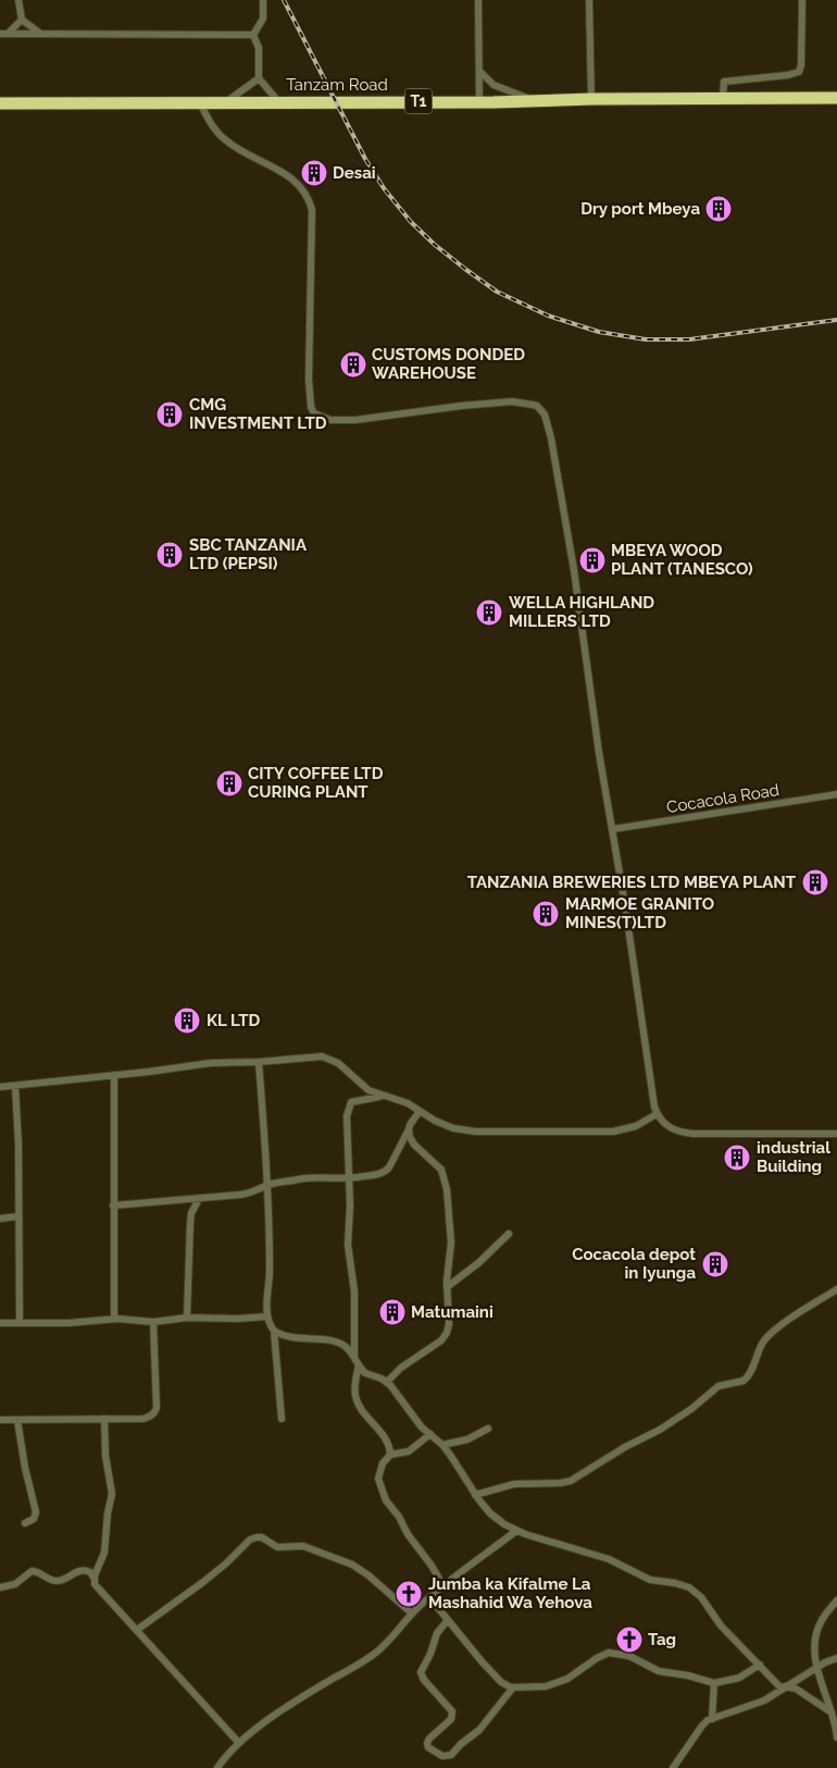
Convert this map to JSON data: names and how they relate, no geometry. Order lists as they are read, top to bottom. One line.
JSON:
{"streets":{"highway":["Tanzam Road","T1"],"street":["Cocacola Road"]},"places":{"building":["Desai","Dry port Mbeya","CUSTOMS DONDED WAREHOUSE","CMG INVESTMENT LTD","SBC TANZANIA LTD (PEPSI)","MBEYA WOOD PLANT (TANESCO)","WELLA HIGHLAND MILLERS LTD","CITY COFFEE LTD CURING PLANT","TANZANIA BREWERIES LTD MBEYA PLANT","MARMOE GRANITO MINES(T)LTD","KL LTD","industrial Building","Cocacola depot in Iyunga","Matumaini"],"church":["Jumba ka Kifalme La Mashahid Wa Yehova","Tag"]}}
